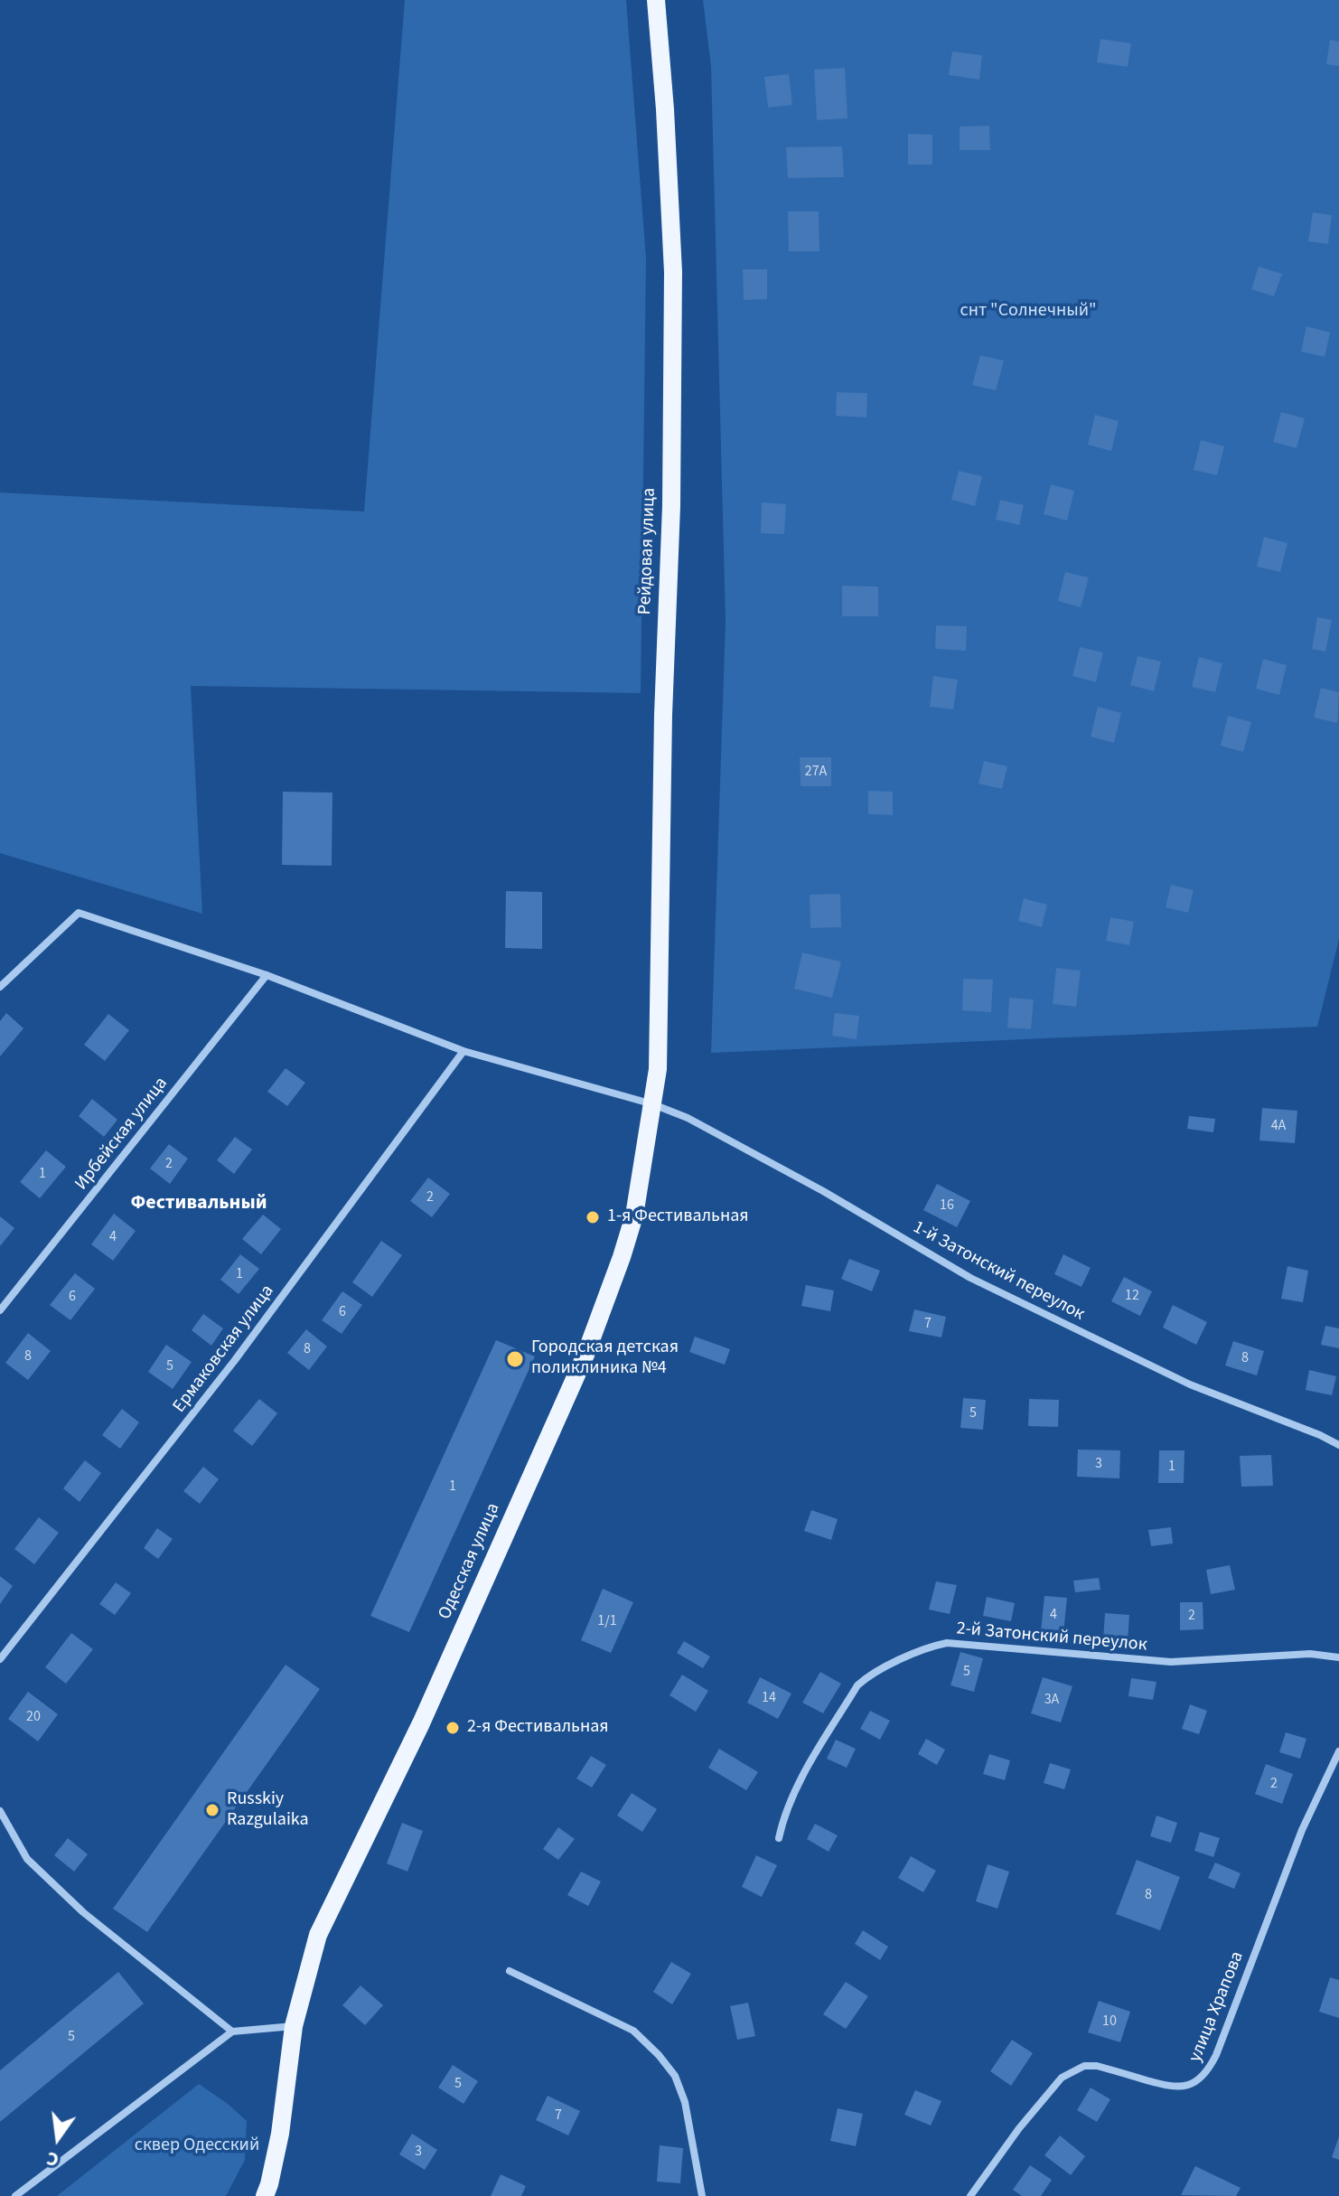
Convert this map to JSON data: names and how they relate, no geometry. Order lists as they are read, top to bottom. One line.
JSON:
{"streets":{"main road":["Рейдовая улица","Одесская улица"],"street":["Ирбейская улица","1-й Затонский переулок","Ермаковская улица","2-й Затонский переулок","улица Храпова"]},"crossings":[["Рейдовая улица","1-й Затонский переулок"],["Рейдовая улица","Одесская улица"],["Ирбейская улица","1-й Затонский переулок"],["1-й Затонский переулок","Ермаковская улица"],["1-й Затонский переулок","Одесская улица"]],"districts":["Фестивальный"],"parks":["снт \"Солнечный\"","сквер Одесский"],"places":["1-я Фестивальная","Городская детская поликлиника №4","2-я Фестивальная","Russkiy Razgulaika"],"house_numbers":["27А","4А","2","1","2","16","4","1","12","6","6","7","8","8","8","5","5","3","1","1","4","2","1/1","5","14","3А","20","2","8","10","5","5","7","3"],"north":"bottom"}
